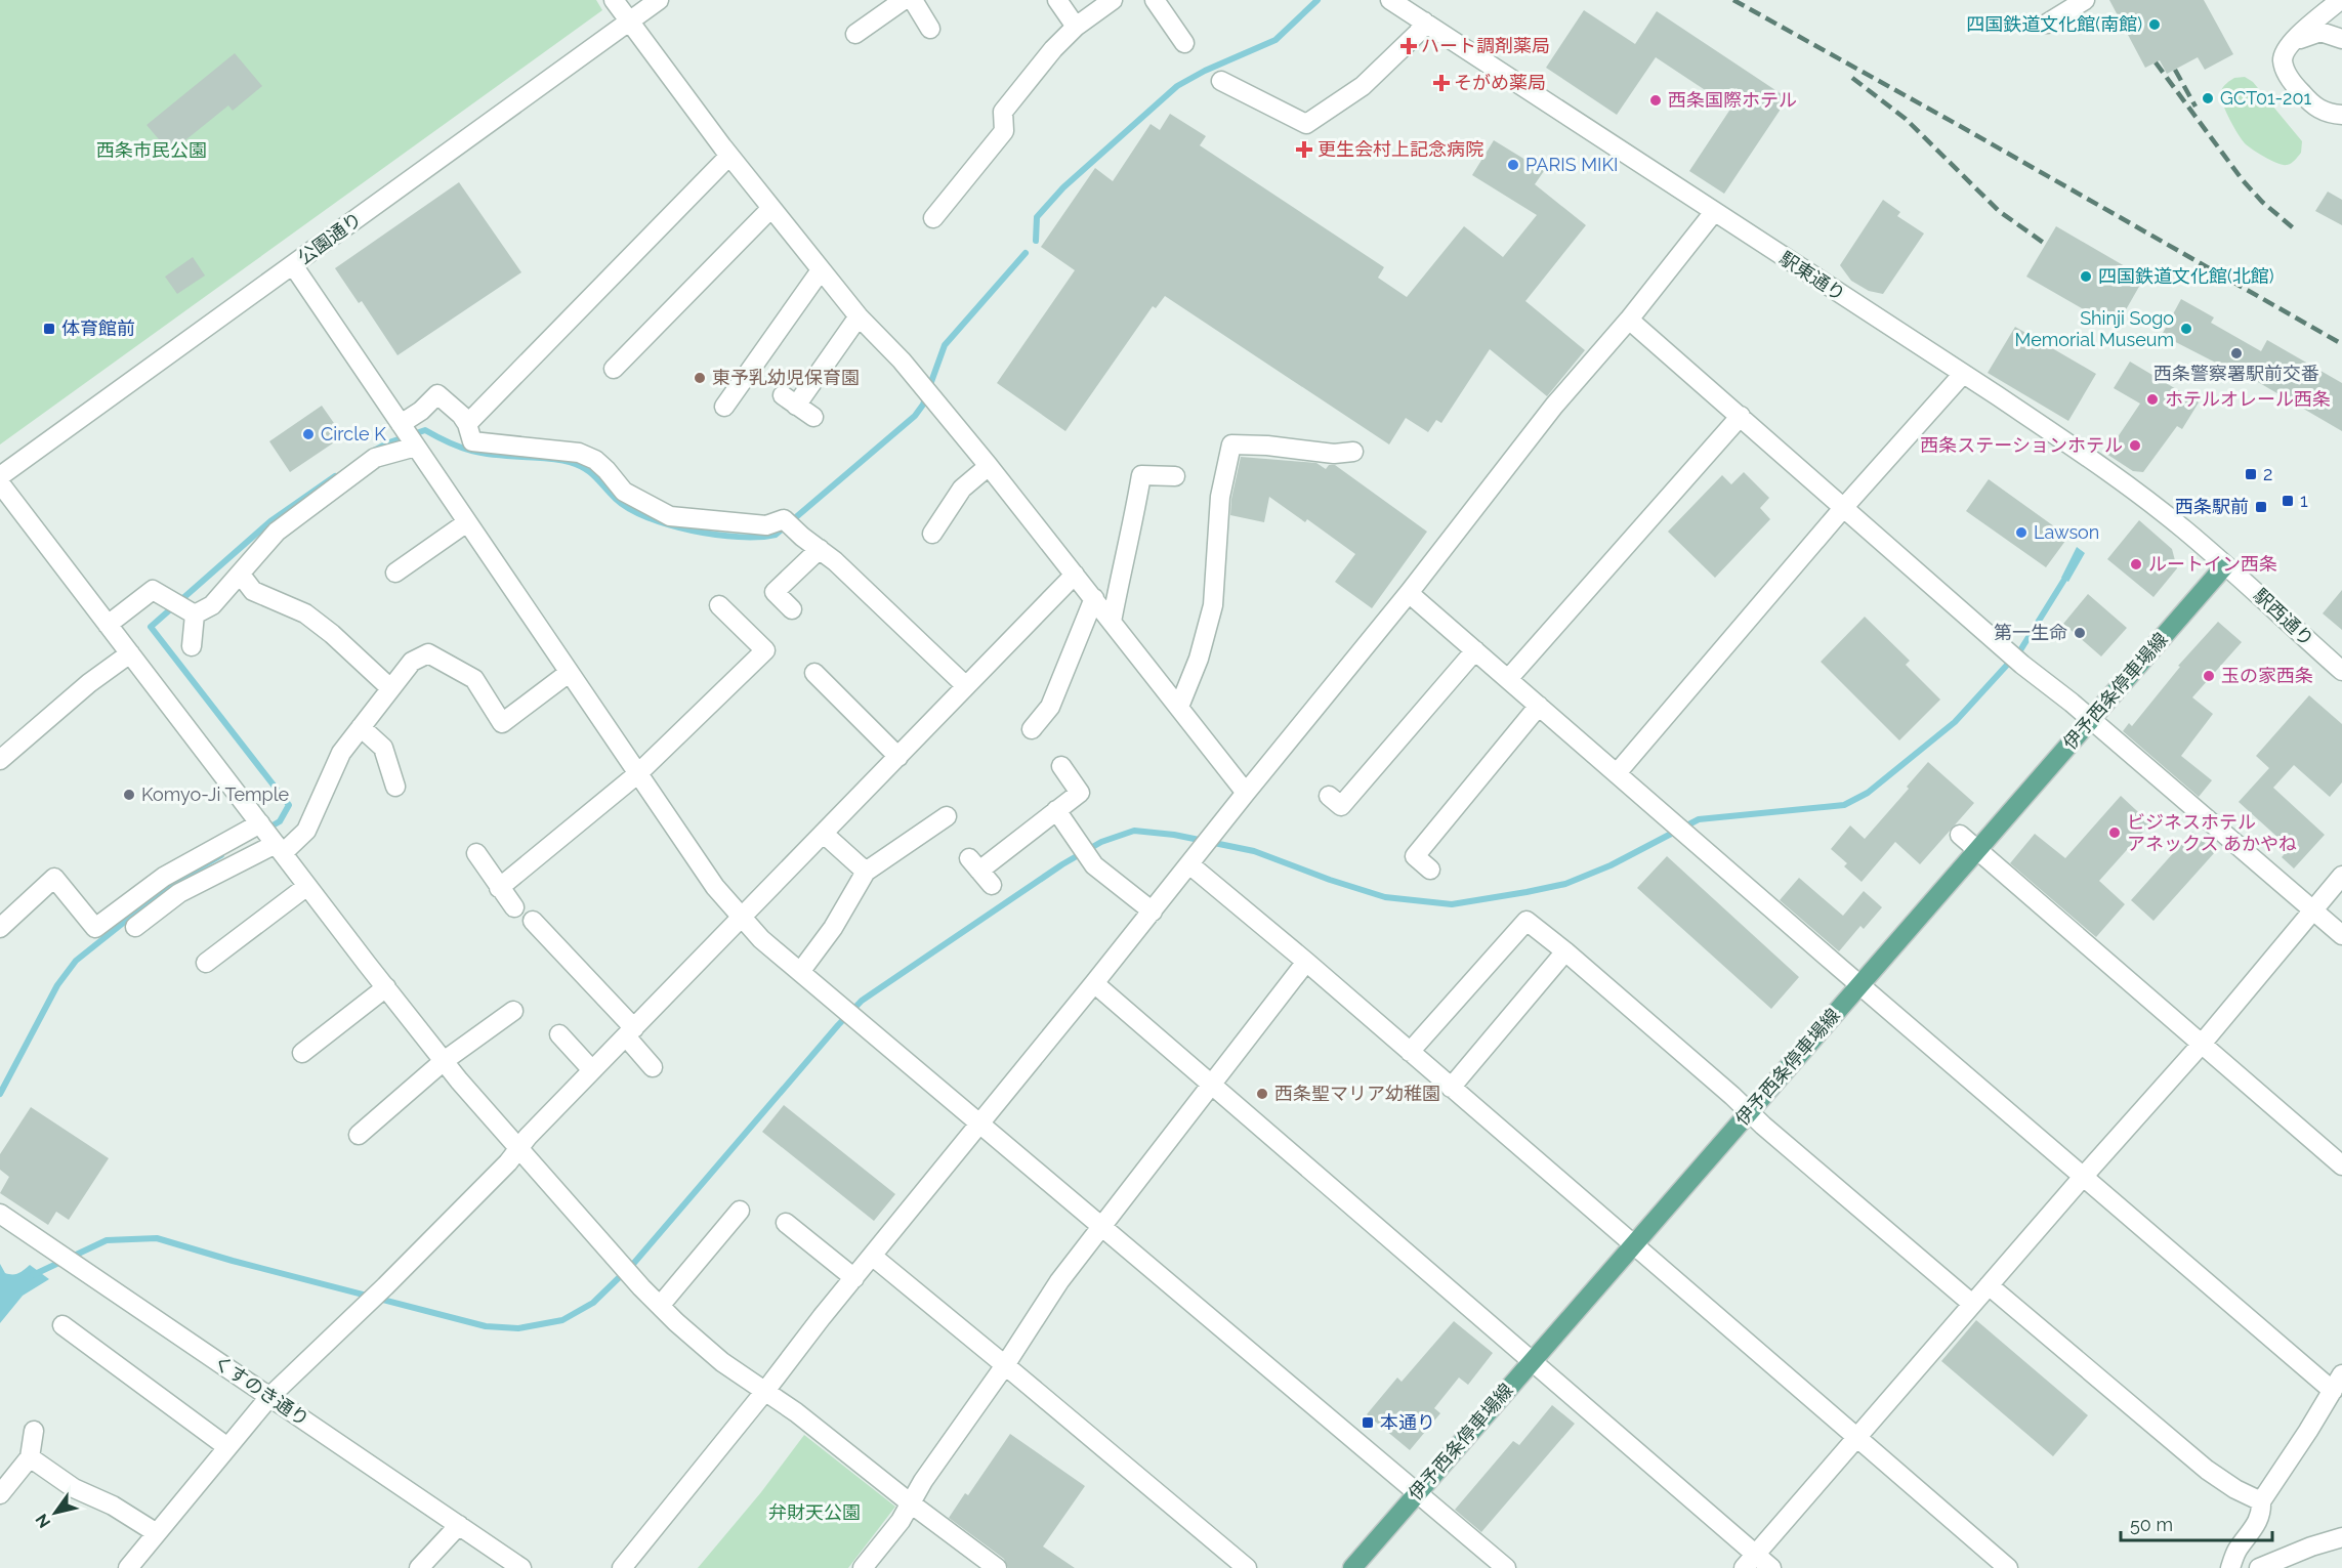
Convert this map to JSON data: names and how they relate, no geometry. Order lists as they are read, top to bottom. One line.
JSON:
{"streets":{"main road":["伊予西条停車場線"],"street":["公園通り","駅東通り","駅西通り","くすのき通り"]},"crossings":[["駅東通り","駅西通り"],["駅東通り","伊予西条停車場線"],["駅西通り","伊予西条停車場線"]],"parks":["西条市民公園","弁財天公園"],"places":{"other":["四国鉄道文化館(南館)","GCT01-201","西条国際ホテル","PARIS MIKI","四国鉄道文化館(北館)","Shinji Sogo Memorial Museum","西条警察署駅前交番","東予乳幼児保育園","ホテルオレール西条","Circle K","西条ステーションホテル","Lawson","ルートイン西条","第一生命","玉の家西条","Komyo-Ji Temple","ビジネスホテル アネックス あかやね","西条聖マリア幼稚園"],"health":["ハート調剤薬局","そがめ薬局","更生会村上記念病院"],"transit":["体育館前","2","1","西条駅前","本通り"]},"scale_bar":"50 m","north":"bottom left"}
